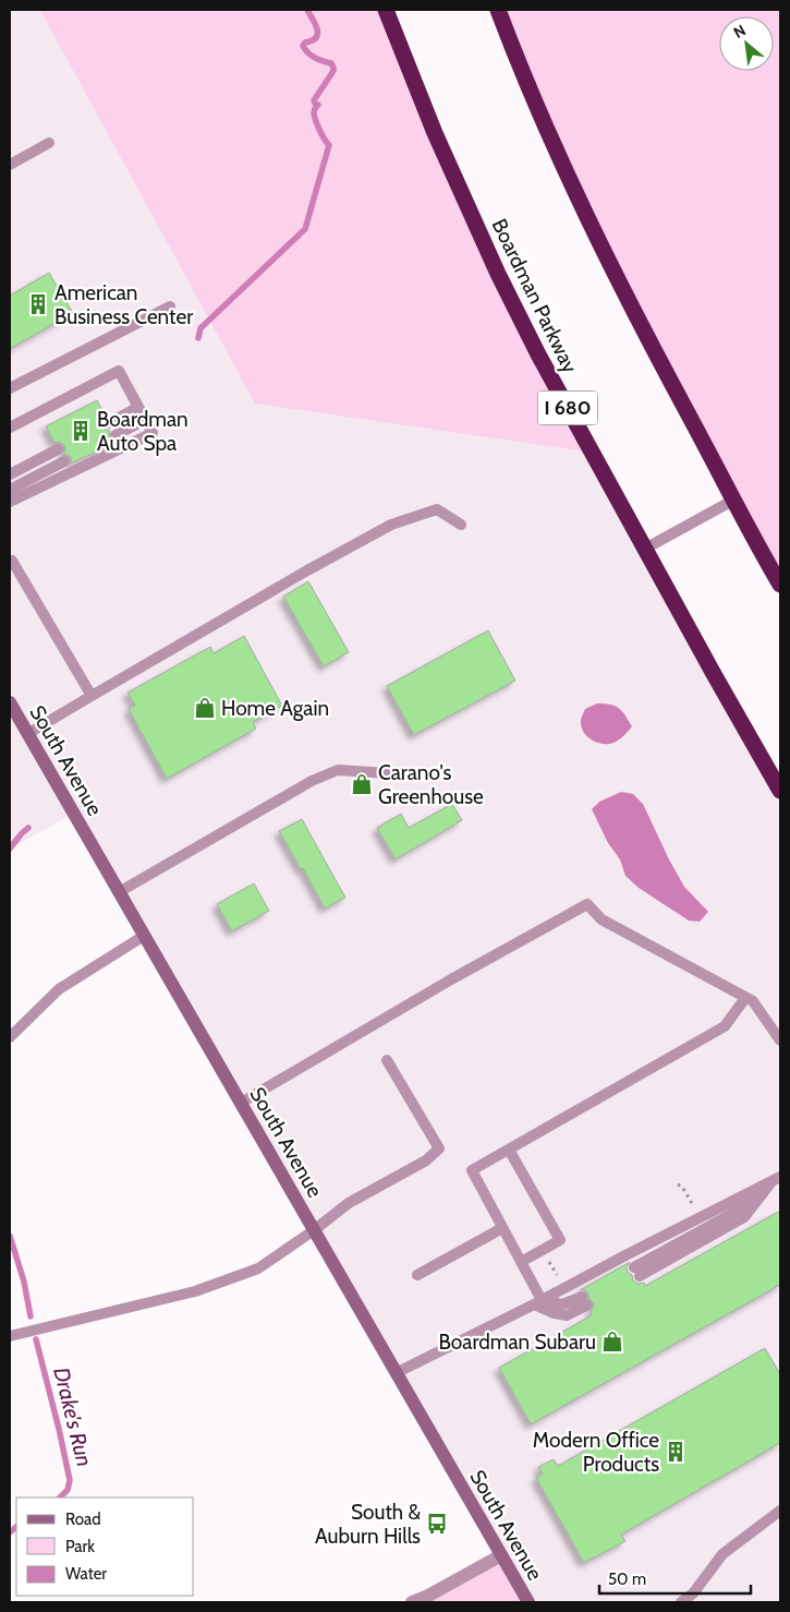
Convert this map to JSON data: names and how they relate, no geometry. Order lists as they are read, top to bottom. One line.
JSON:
{"streets":{"highway":["Boardman Parkway","I 680"],"main road":["South Avenue"]},"water":["Drake's Run"],"places":{"building":["American Business Center","Boardman Auto Spa","Modern Office Products"],"shop":["Home Again","Carano's Greenhouse","Boardman Subaru"],"bus stop":["South & Auburn Hills"]},"legend":["Road","Park","Water"],"scale_bar":"50 m","north":"top left"}
